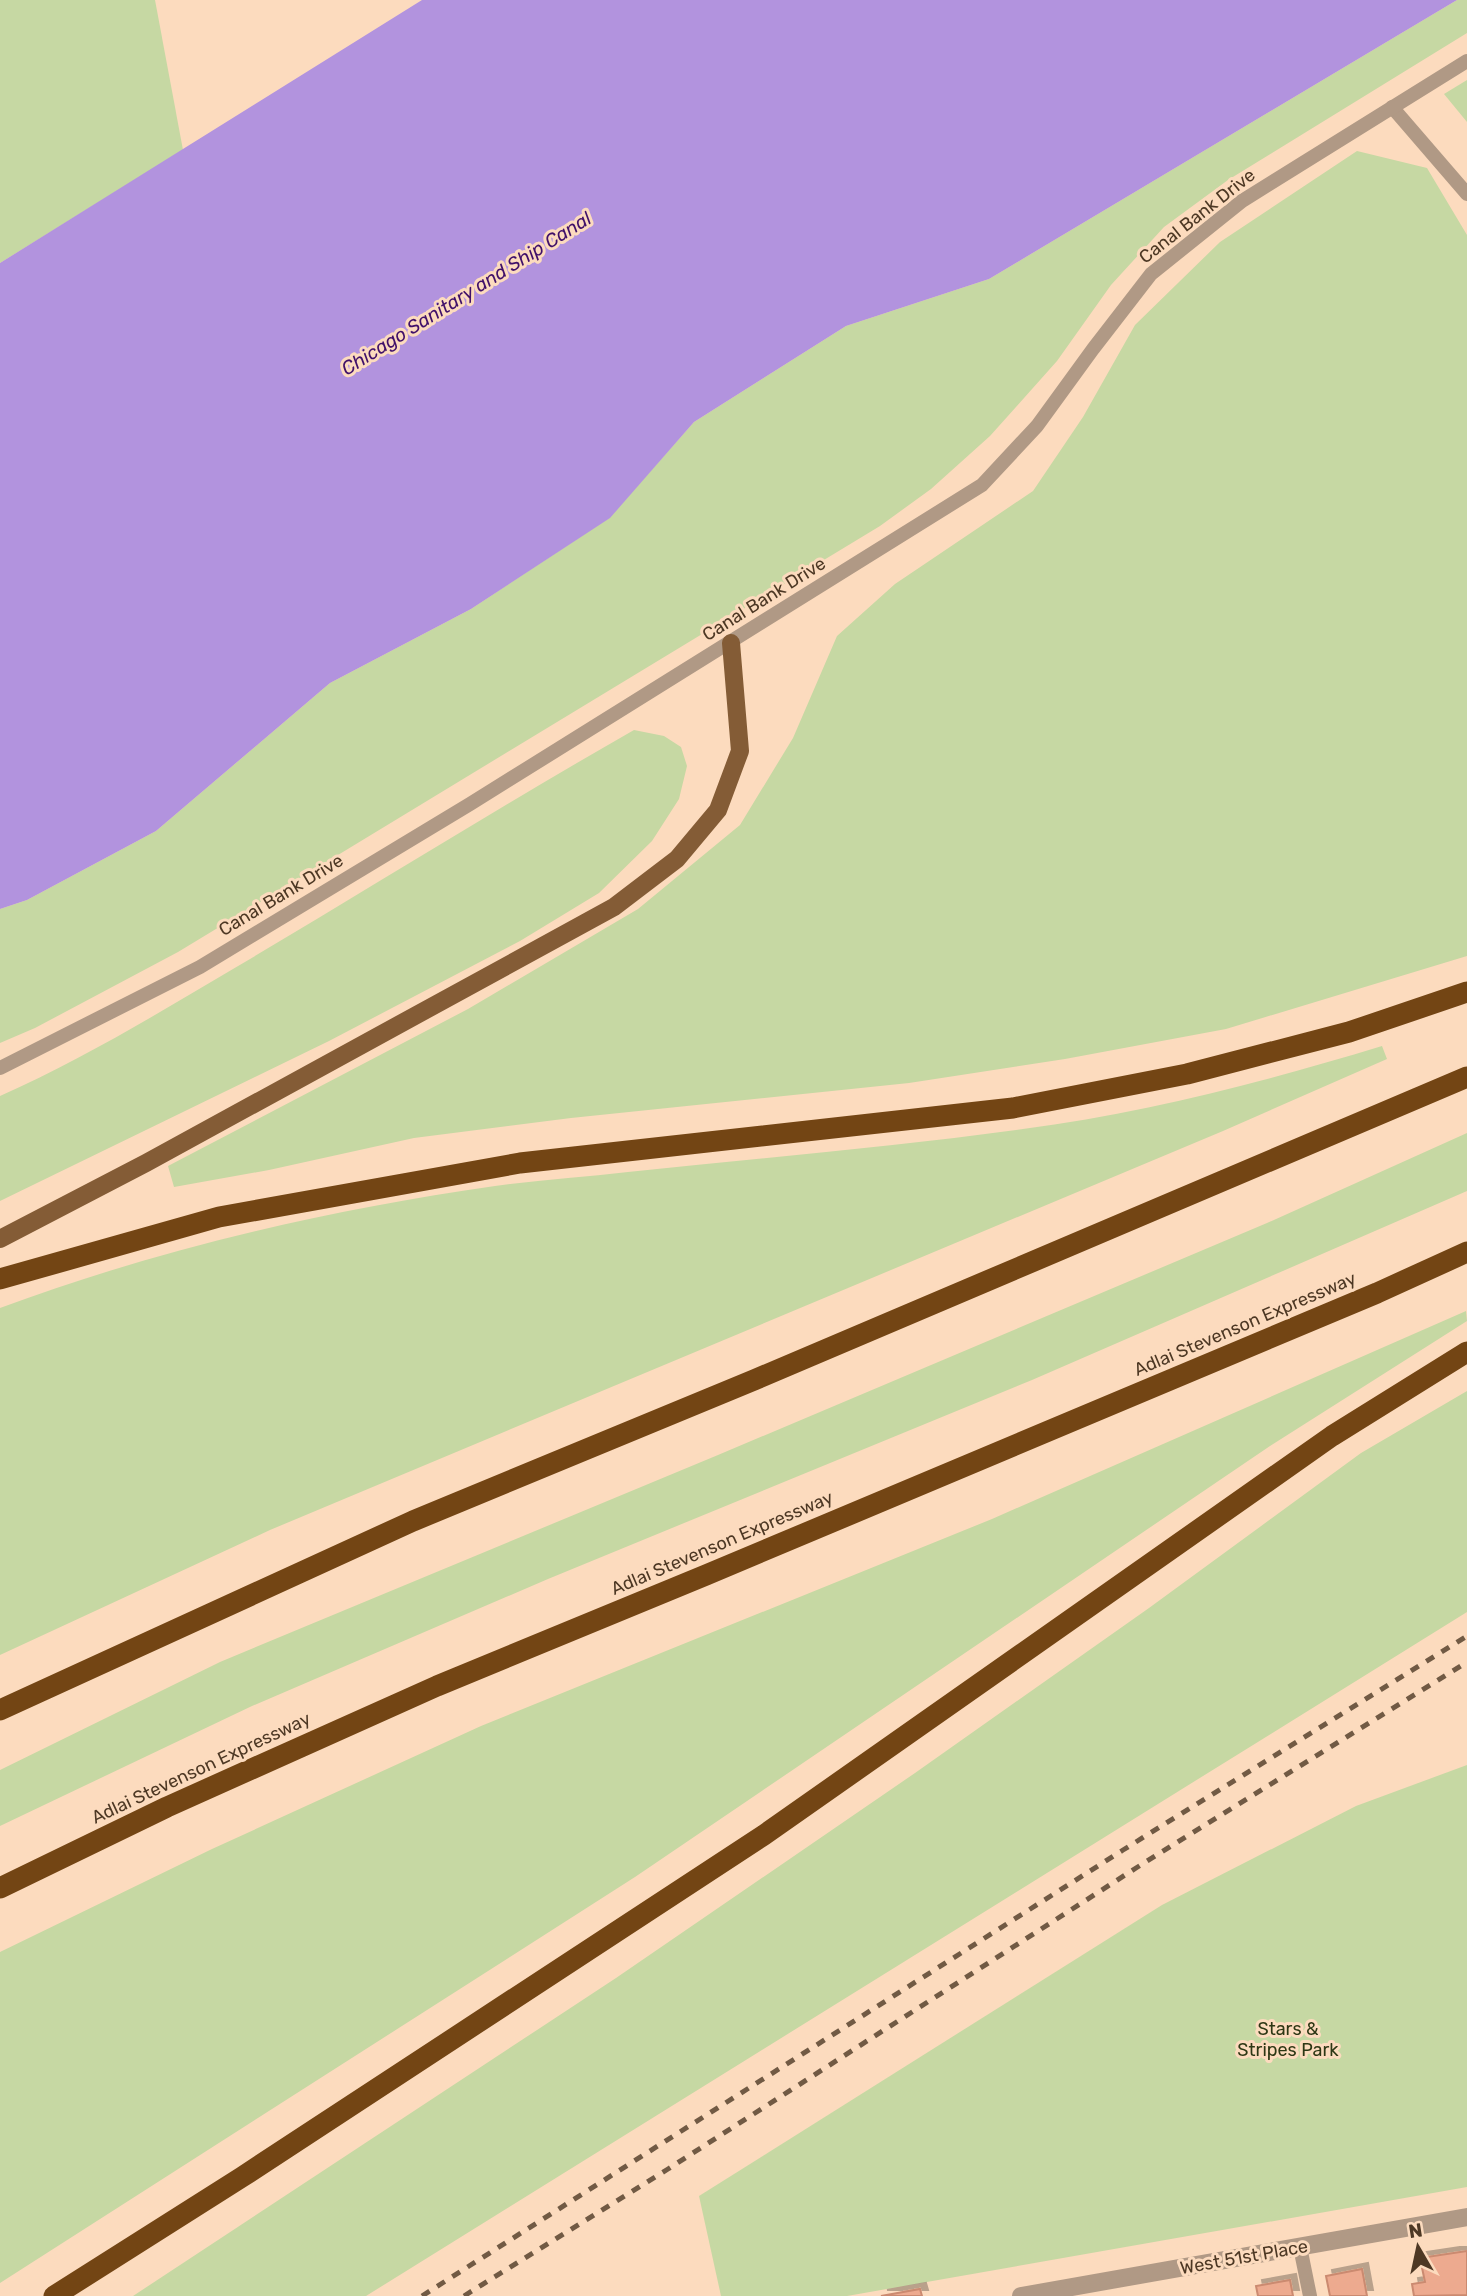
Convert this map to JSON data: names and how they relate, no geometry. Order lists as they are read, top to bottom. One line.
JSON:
{"streets":{"highway":["Adlai Stevenson Expressway"],"street":["West 51st Place"],"lane":["Canal Bank Drive"]},"water":["Chicago Sanitary and Ship Canal"],"parks":["Stars & Stripes Park"],"north":"top"}
